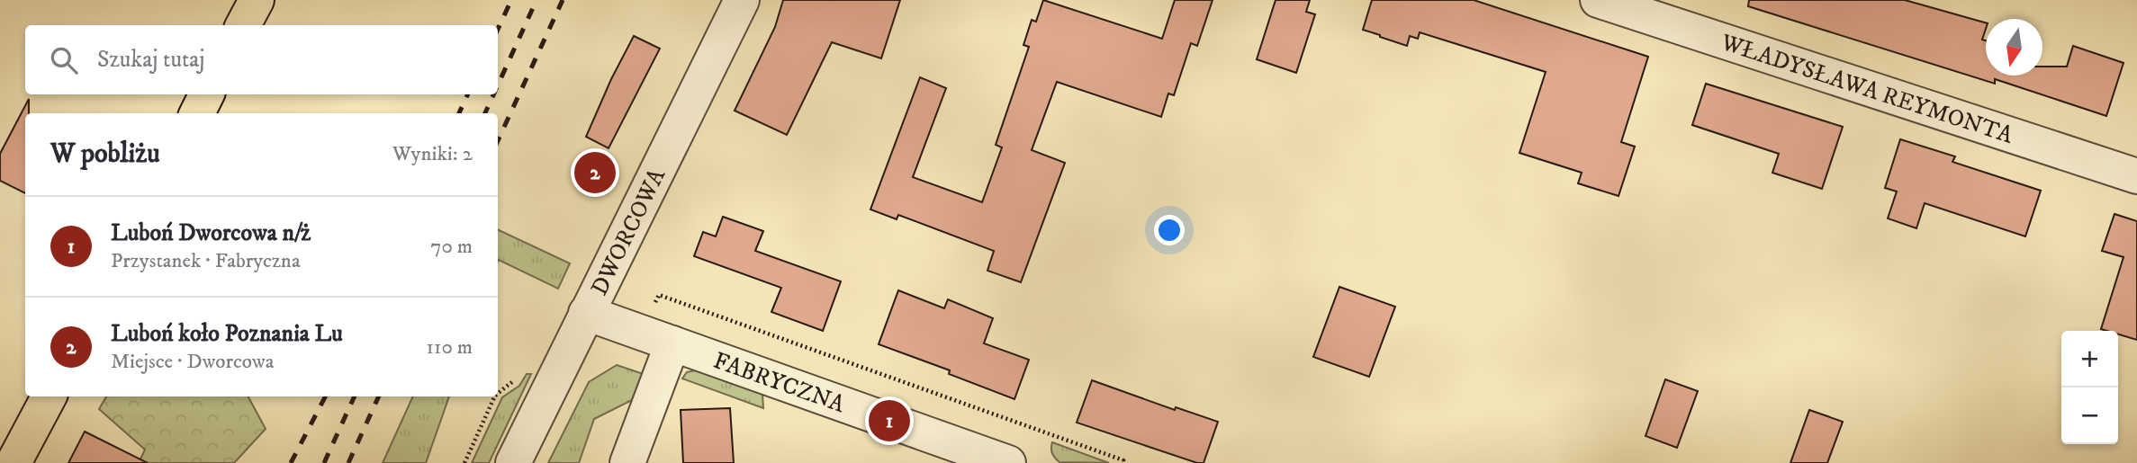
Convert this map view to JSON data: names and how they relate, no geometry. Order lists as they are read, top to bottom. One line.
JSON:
{"streets":{"street":["WŁADYSŁAWA REYMONTA","DWORCOWA","FABRYCZNA"]},"crossings":[["DWORCOWA","FABRYCZNA"]],"north":"bottom","page":{"search":"Szukaj tutaj","heading":["W pobliżu","Wyniki: 2"],"pins":["2","1"],"list":[{"mark":"1","name":"Luboń Dworcowa n/ż","note":"Przystanek · Fabryczna","value":"70 m"},{"mark":"2","name":"Luboń koło Poznania Lu","note":"Miejsce · Dworcowa","value":"110 m"}],"map_buttons":["+","−"]}}
